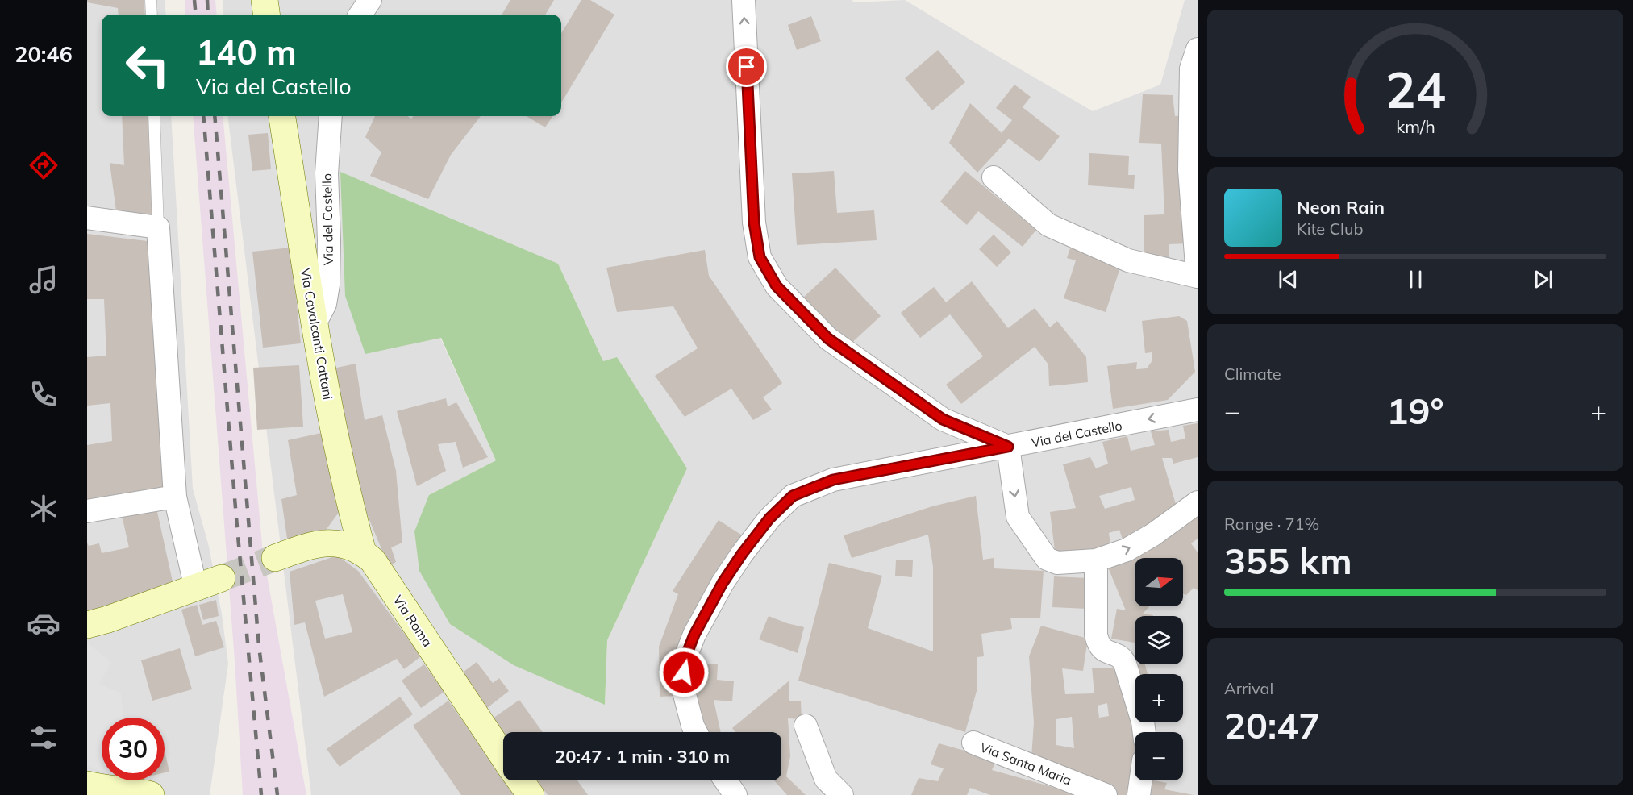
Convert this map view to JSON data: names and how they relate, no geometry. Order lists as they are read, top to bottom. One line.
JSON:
{"streets":{"main road":["Via Cavalcanti Cattani","Via Roma"],"street":["Via del Castello","Via Santa Maria"]},"crossings":[["Via del Castello","Via Cavalcanti Cattani"],["Via Cavalcanti Cattani","Via Roma"]],"north":"right","page":{"tabs":"20:46","turn":["140 m","Via del Castello"],"song":["Neon Rain","Kite Club"],"tile":["Climate",["Range · 71%","355 km"],["Arrival","20:47"]],"heat":["−","19°","+"],"map_buttons":["+","−"],"limit":"30","trip":"20:47 · 1 min · 310 m","gauge":["24","km/h"]}}
